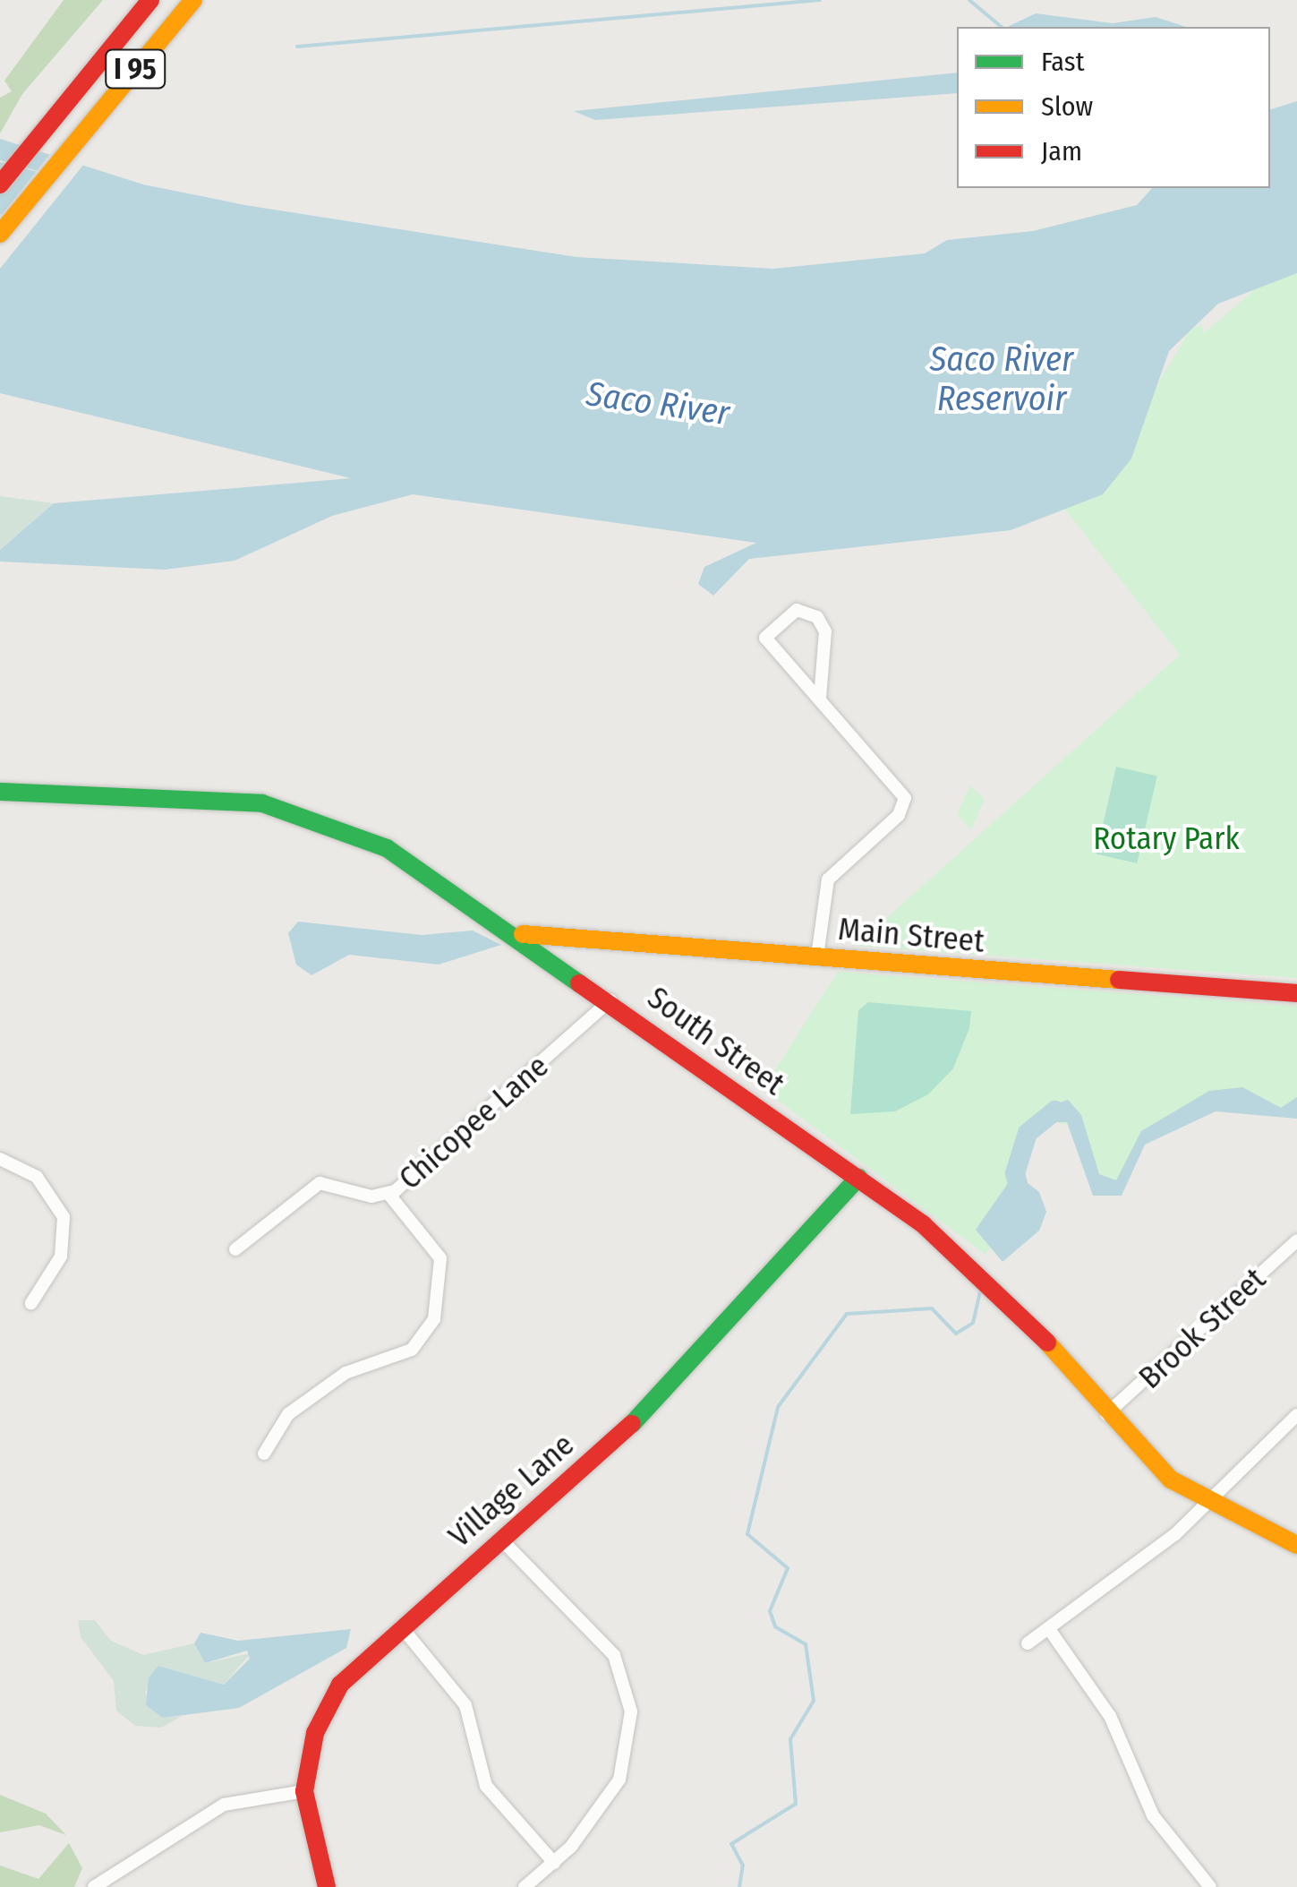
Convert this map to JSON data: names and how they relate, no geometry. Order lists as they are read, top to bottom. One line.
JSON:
{"streets":{"main road":["I 95","Main Street","South Street","Village Lane"],"street":["Chicopee Lane","Brook Street"]},"crossings":[["Main Street","South Street"],["South Street","Chicopee Lane"],["South Street","Brook Street"],["South Street","Village Lane"]],"water":["Saco River Reservoir","Saco River"],"parks":["Rotary Park"],"legend":["Fast","Slow","Jam"]}
